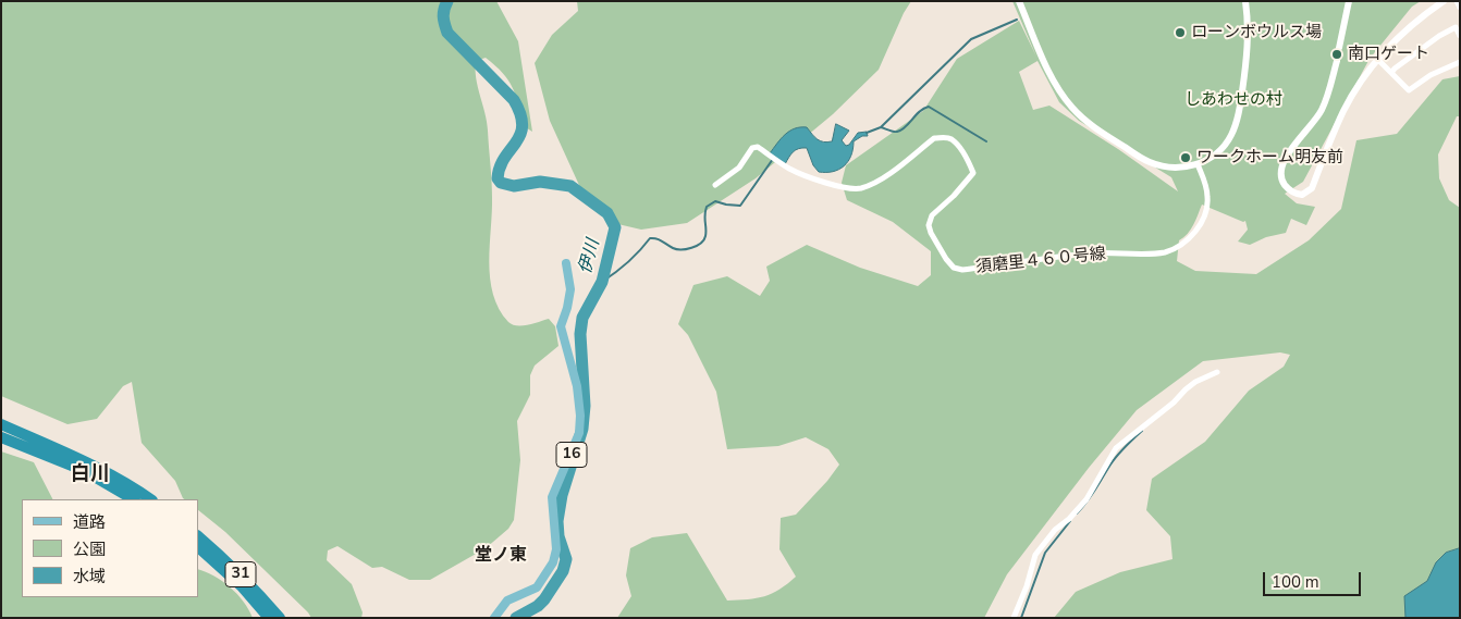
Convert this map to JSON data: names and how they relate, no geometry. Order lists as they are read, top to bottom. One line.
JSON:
{"streets":{"highway":["31"],"main road":["16"],"street":["須磨里４６０号線"]},"districts":["白川","堂ノ東"],"water":["伊川"],"parks":["しあわせの村"],"places":["ローンボウルス場","南口ゲート","ワークホーム明友前"],"legend":["道路","公園","水域"],"scale_bar":"100 m"}
